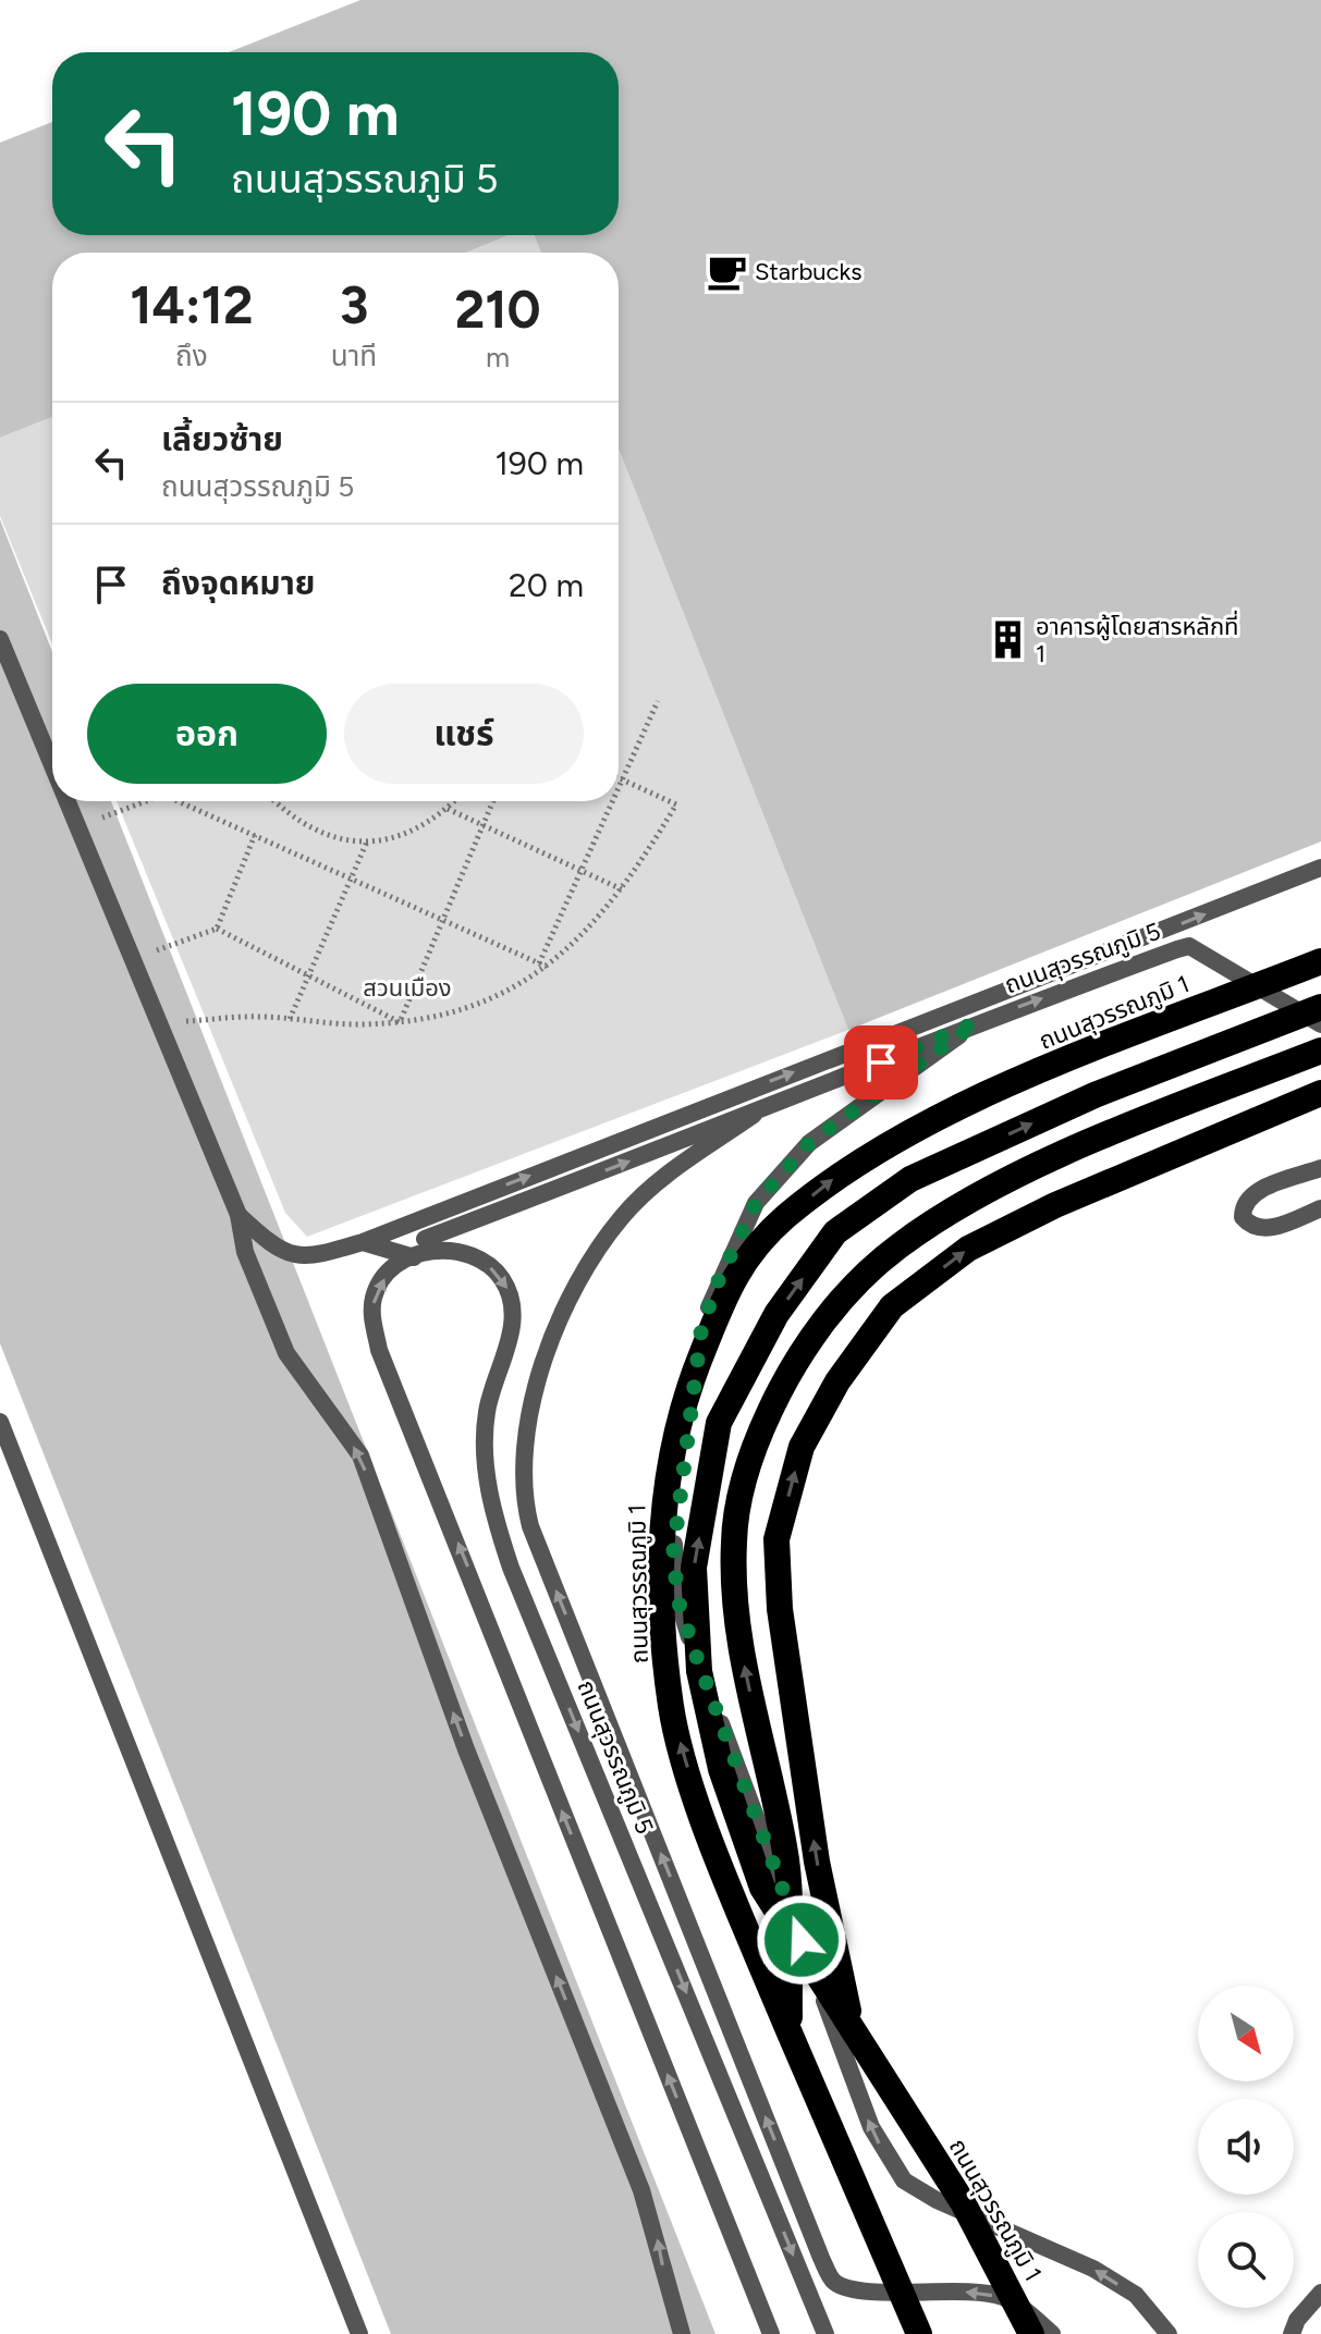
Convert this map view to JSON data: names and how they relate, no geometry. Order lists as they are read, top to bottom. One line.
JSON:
{"streets":{"highway":["ถนนสุวรรณภูมิ 1"],"street":["ถนนสุวรรณภูมิ 5"]},"one_way":["ถนนสุวรรณภูมิ 1"],"parks":["สวนเมือง"],"places":{"cafe":["Starbucks"],"building":["อาคารผู้โดยสารหลักที่ 1"]},"north":"bottom right","page":{"turn":["190 m","ถนนสุวรรณภูมิ 5"],"eta":["14:12","ถึง","3","นาที","210","m"],"list":[{"name":"เลี้ยวซ้าย","note":"ถนนสุวรรณภูมิ 5","value":"190 m"},{"name":"ถึงจุดหมาย","value":"20 m"}],"buttons":["ออก","แชร์"]}}
